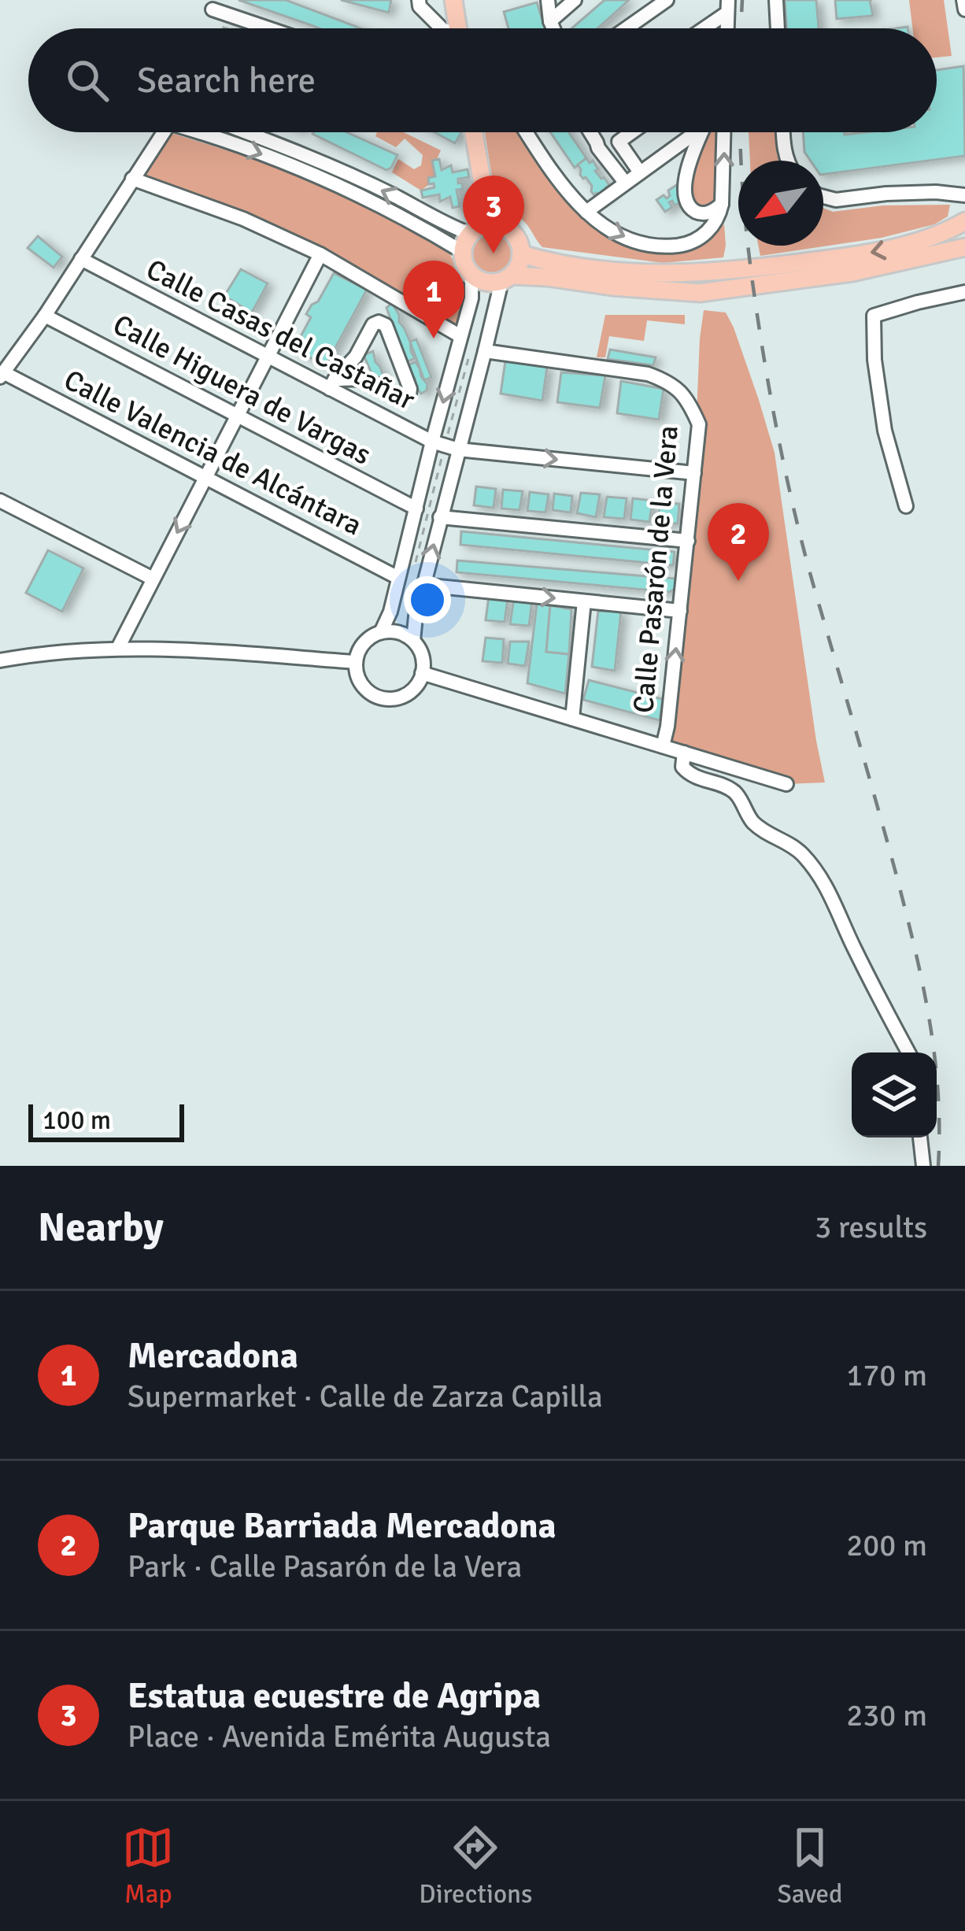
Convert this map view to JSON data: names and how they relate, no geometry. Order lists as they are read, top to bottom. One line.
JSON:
{"streets":{"street":["Calle Casas del Castañar","Calle Higuera de Vargas","Calle Valencia de Alcántara","Calle Pasarón de la Vera"]},"crossings":[["Calle Casas del Castañar","Calle Pasarón de la Vera"]],"scale_bar":"100 m","north":"bottom left","page":{"search":"Search here","pins":["3","1","2"],"scale":"100 m","heading":["Nearby","3 results"],"list":[{"mark":"1","name":"Mercadona","note":"Supermarket · Calle de Zarza Capilla","value":"170 m"},{"mark":"2","name":"Parque Barriada Mercadona","note":"Park · Calle Pasarón de la Vera","value":"200 m"},{"mark":"3","name":"Estatua ecuestre de Agripa","note":"Place · Avenida Emérita Augusta","value":"230 m"}],"nav":["Map","Directions","Saved"]}}
